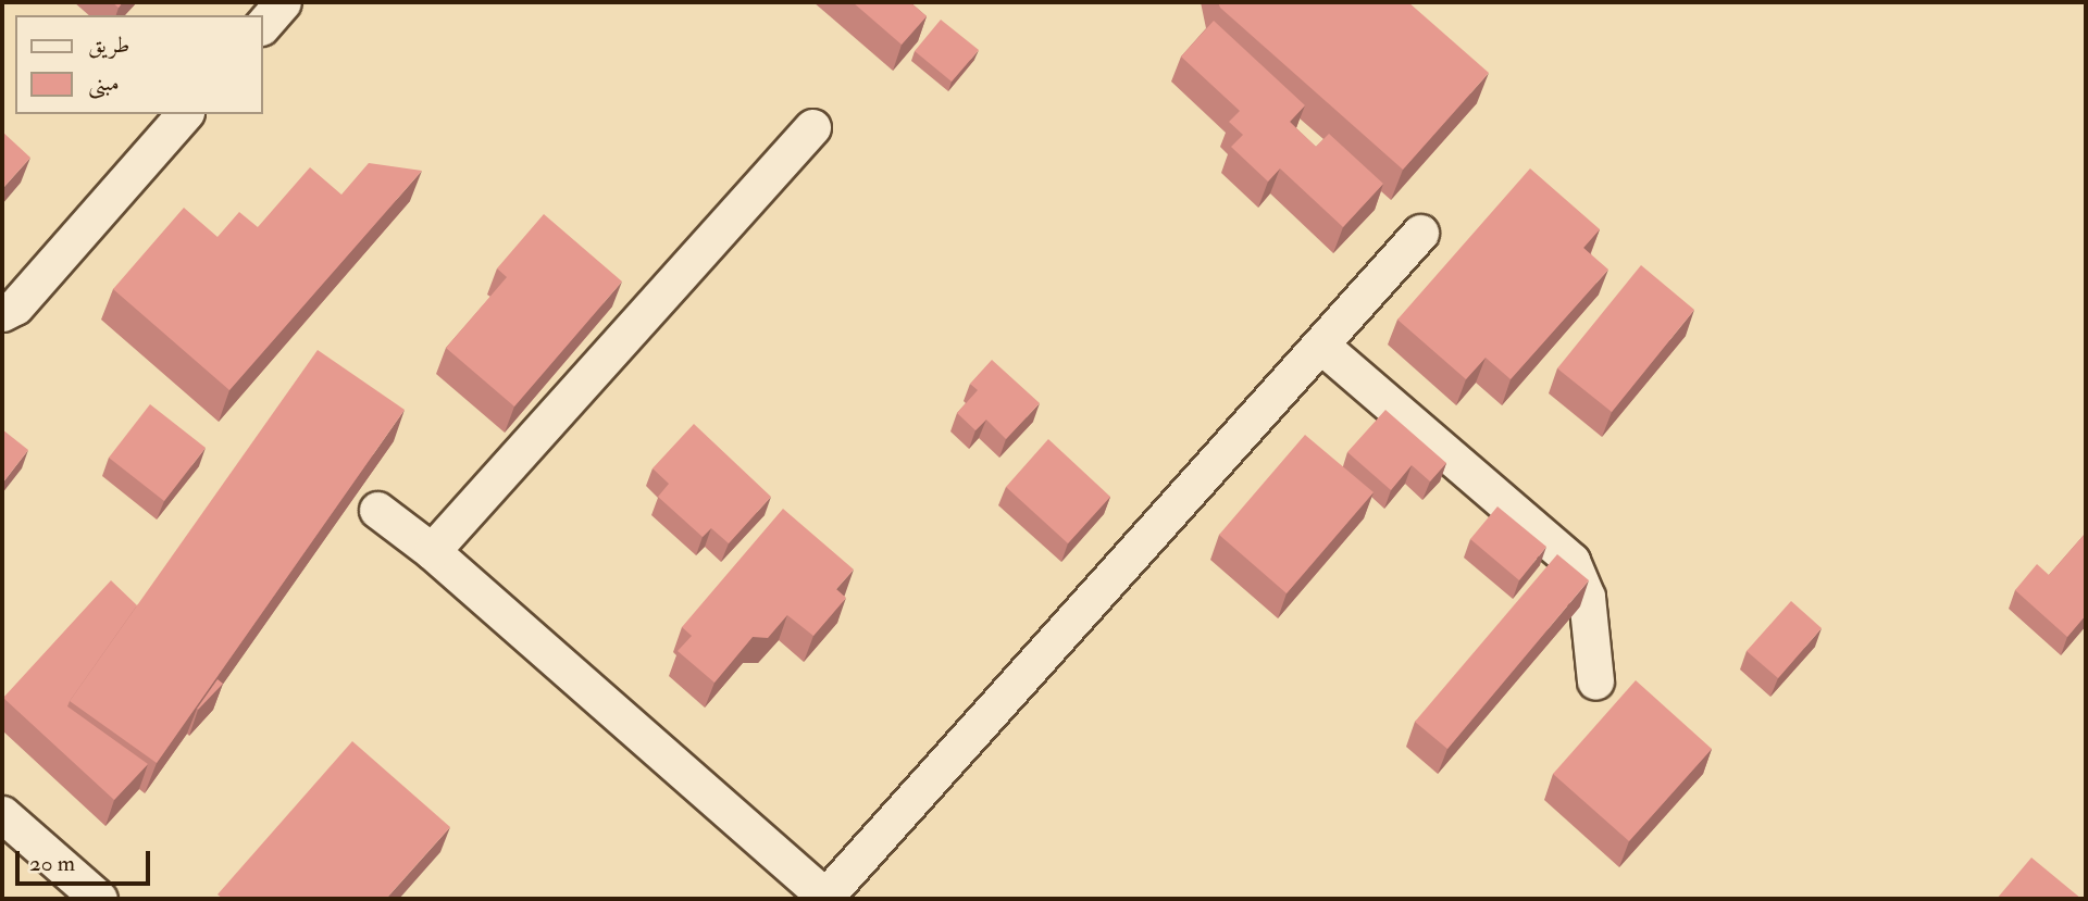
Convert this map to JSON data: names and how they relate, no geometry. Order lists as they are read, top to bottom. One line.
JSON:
{"legend":["طريق","مبنى"],"scale_bar":"20 m"}
